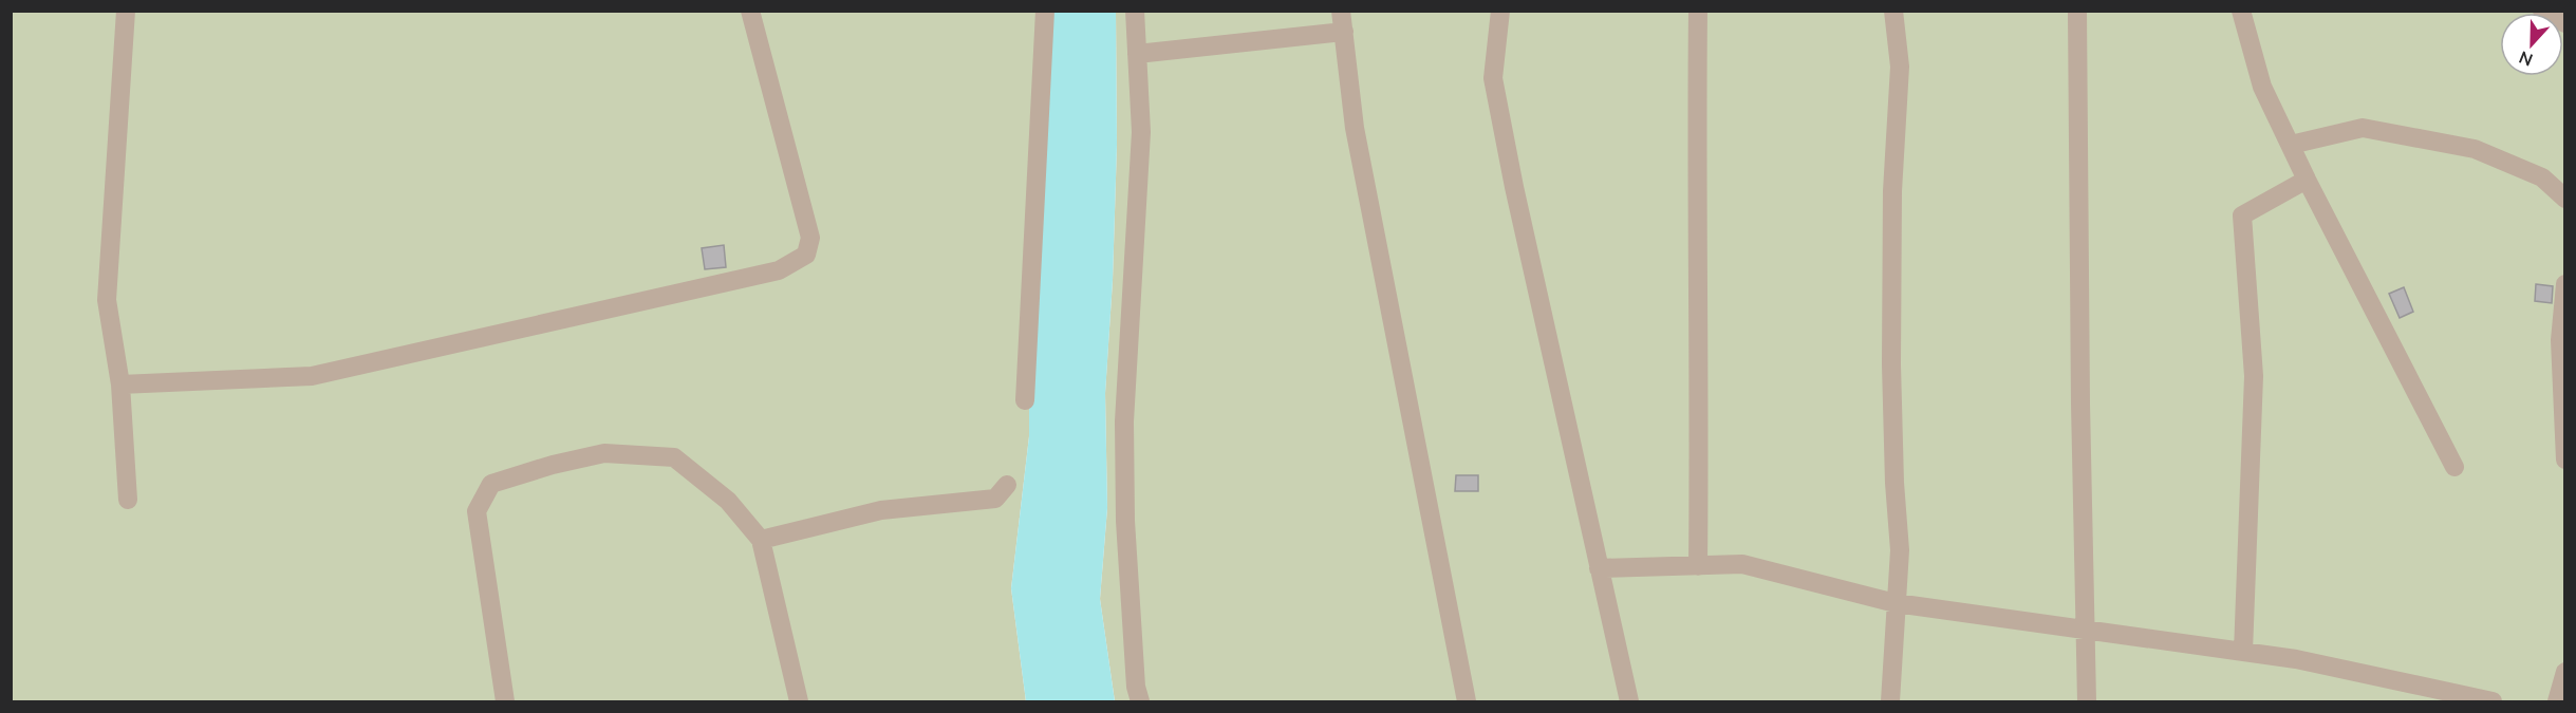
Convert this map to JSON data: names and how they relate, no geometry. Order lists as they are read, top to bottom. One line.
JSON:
{"north":"bottom"}
